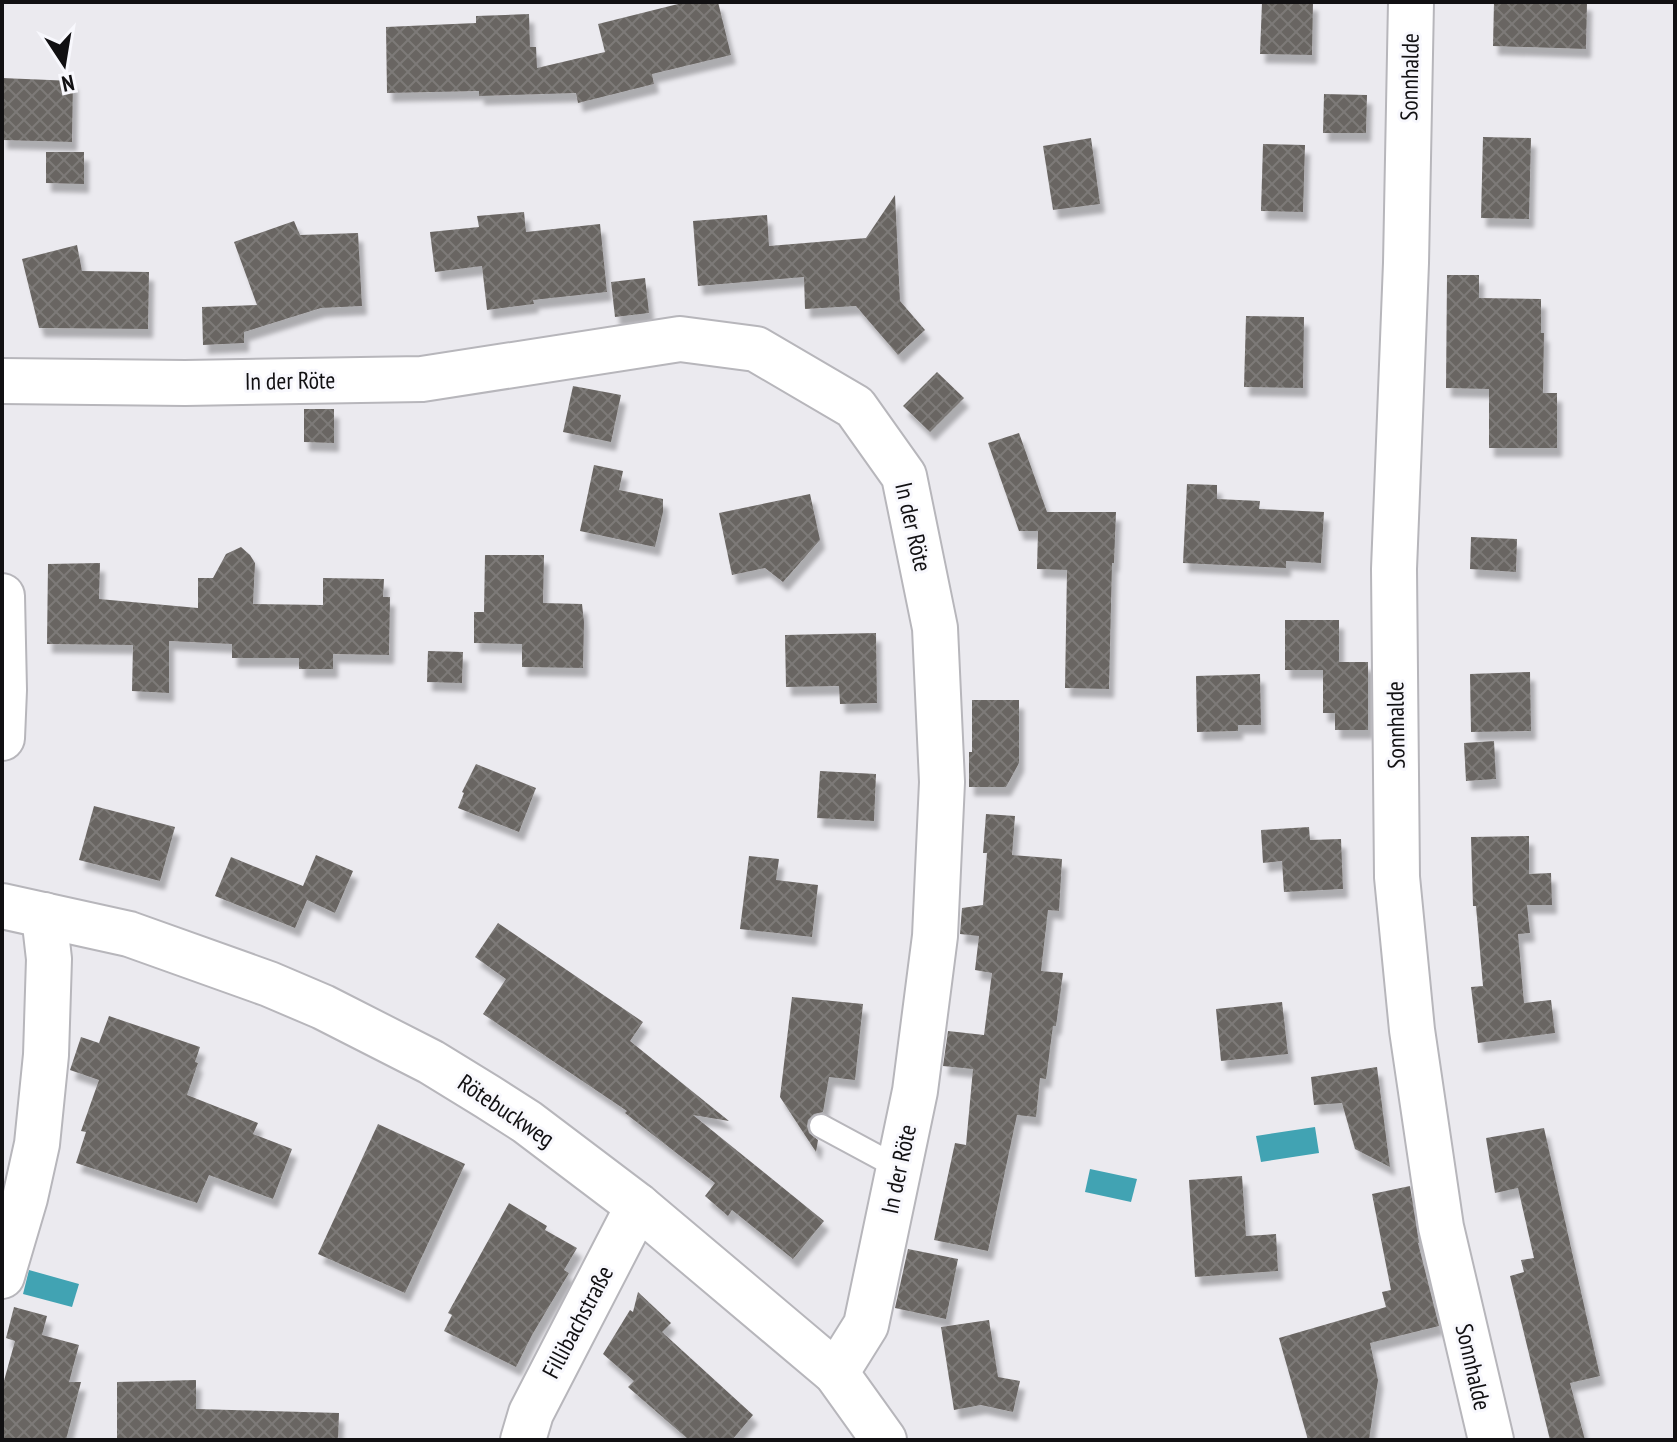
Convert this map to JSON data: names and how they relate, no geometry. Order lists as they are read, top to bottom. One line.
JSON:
{"streets":{"street":["Sonnhalde","In der Röte","Rötebuckweg","Fillibachstraße"]},"crossings":[["In der Röte","Rötebuckweg"],["Rötebuckweg","Fillibachstraße"]],"north":"bottom"}
